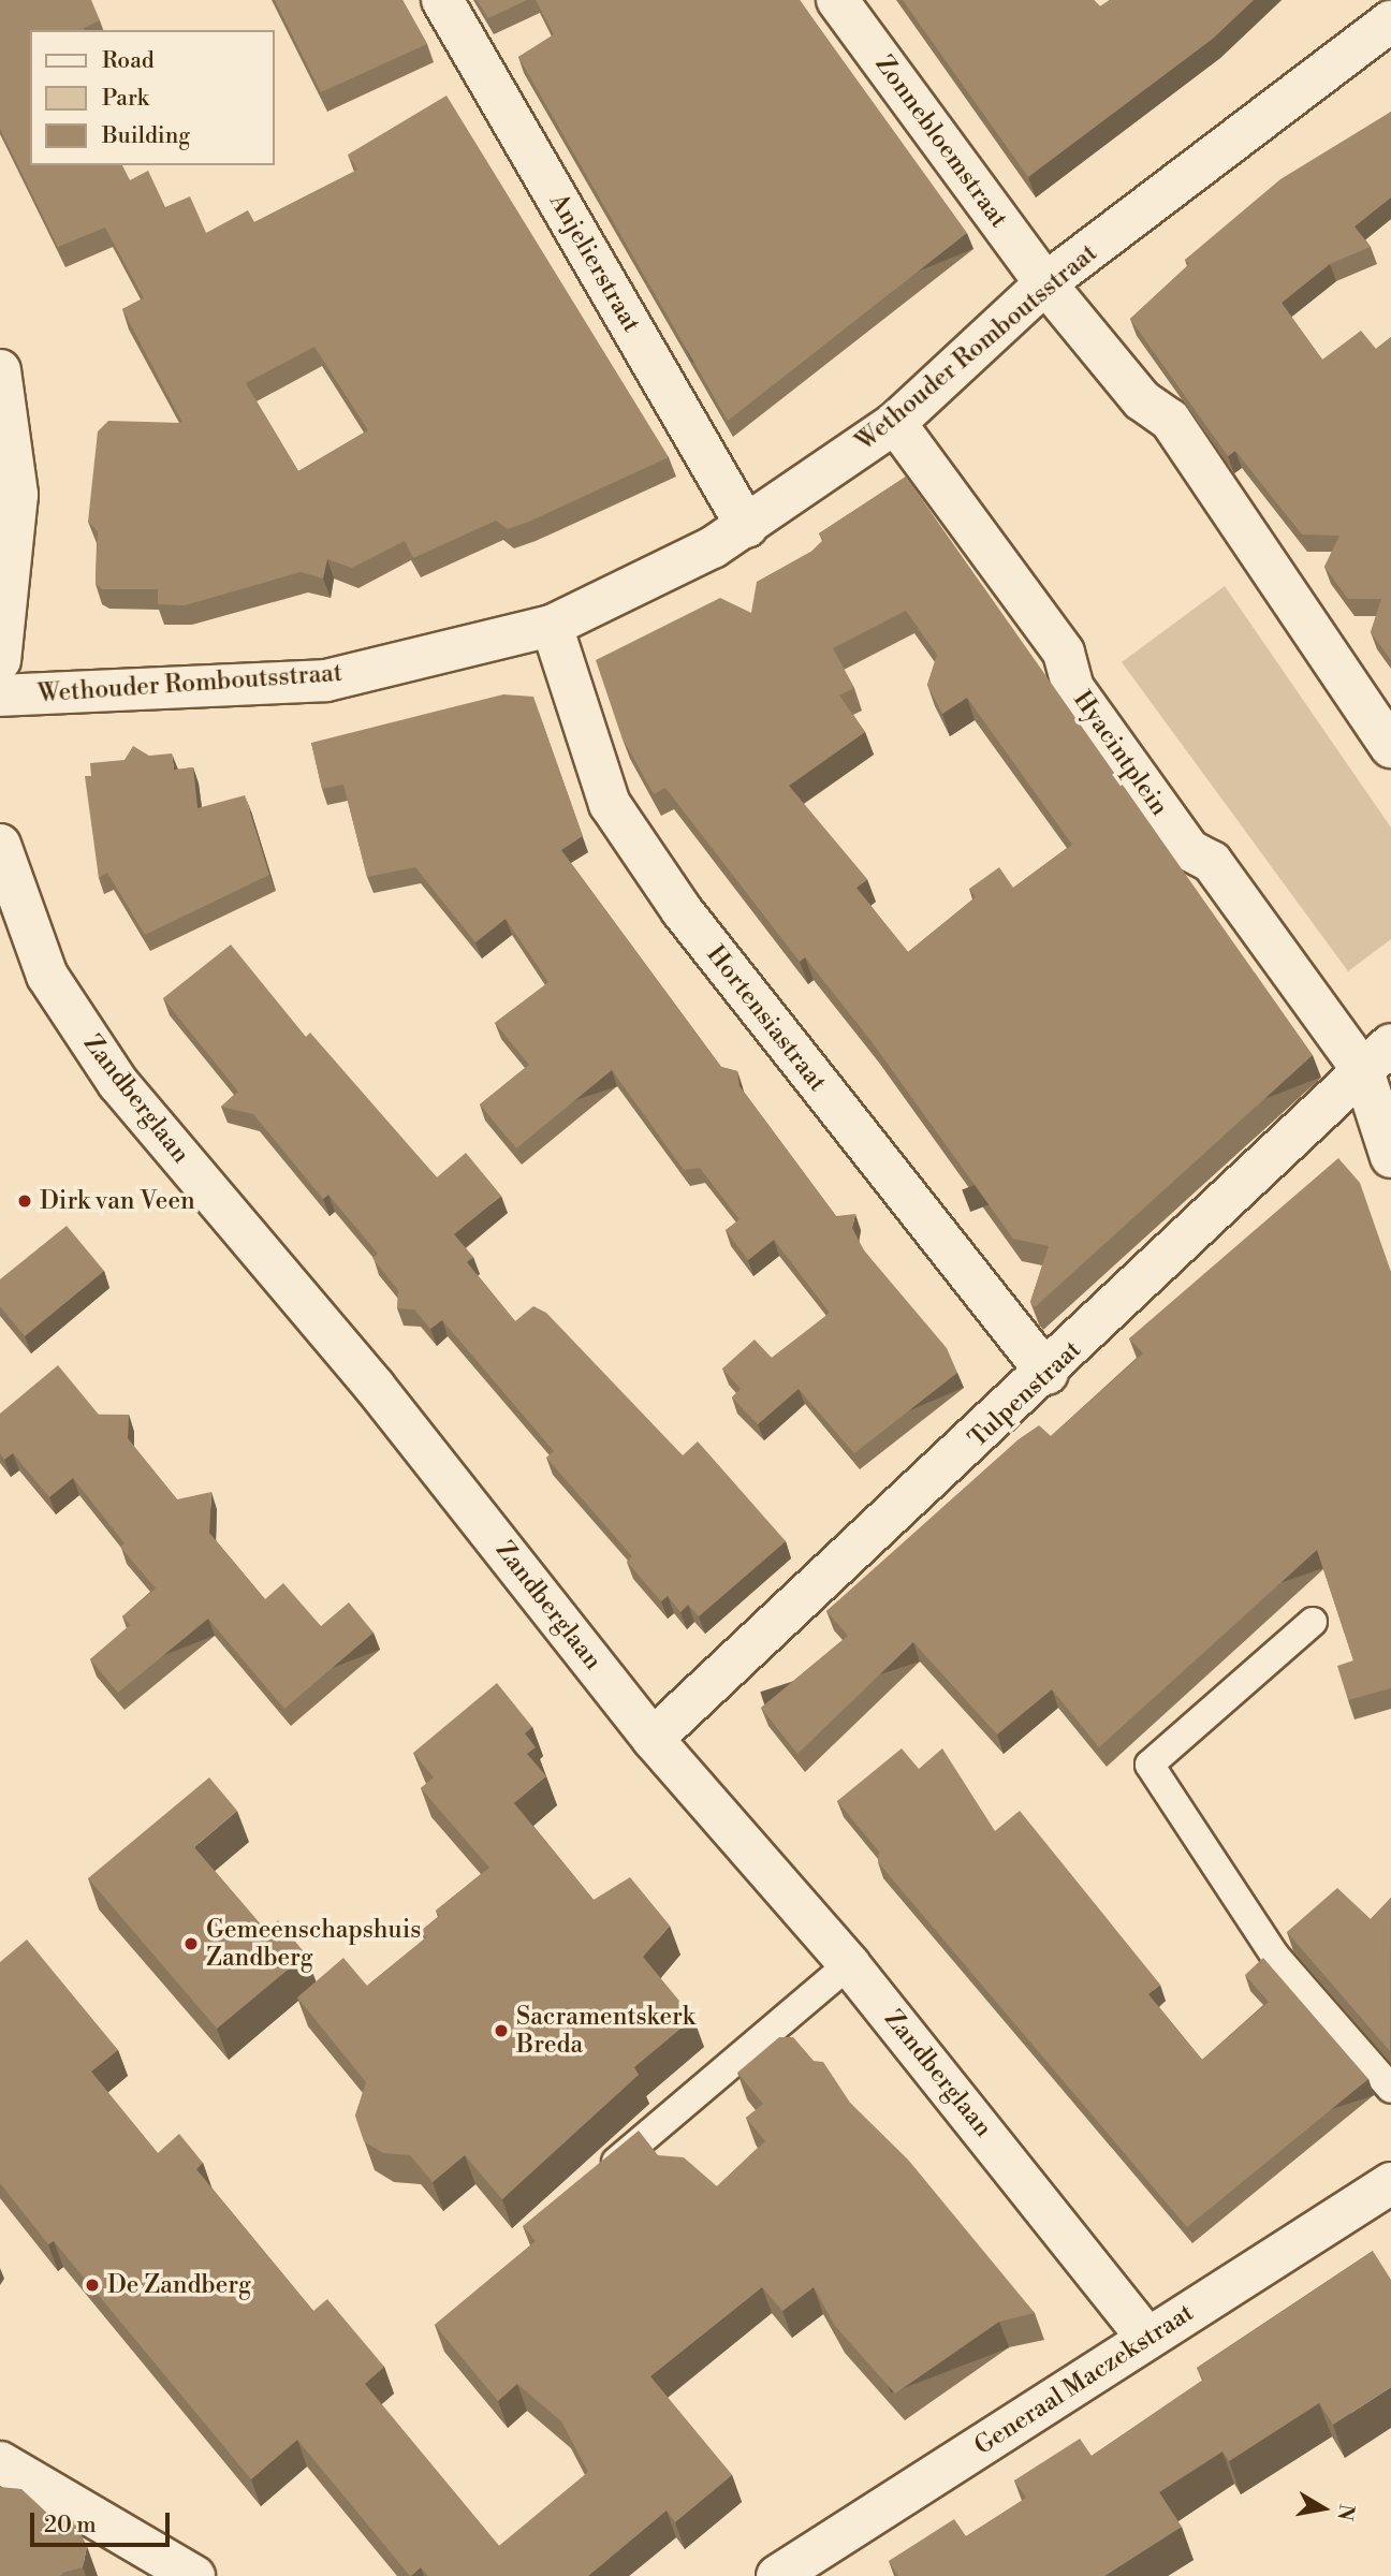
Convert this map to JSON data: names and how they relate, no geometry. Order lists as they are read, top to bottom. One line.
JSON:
{"streets":{"street":["Zonnebloemstraat","Anjelierstraat","Wethouder Romboutsstraat","Hyacintplein","Hortensiastraat","Zandberglaan","Tulpenstraat","Generaal Maczekstraat"]},"crossings":[["Zonnebloemstraat","Wethouder Romboutsstraat"],["Anjelierstraat","Wethouder Romboutsstraat"],["Wethouder Romboutsstraat","Hyacintplein"],["Wethouder Romboutsstraat","Hortensiastraat"],["Hyacintplein","Tulpenstraat"],["Hortensiastraat","Tulpenstraat"],["Zandberglaan","Tulpenstraat"],["Zandberglaan","Generaal Maczekstraat"]],"places":["Dirk van Veen","Gemeenschapshuis Zandberg","Sacramentskerk Breda","De Zandberg"],"legend":["Road","Park","Building"],"scale_bar":"20 m","north":"right"}
